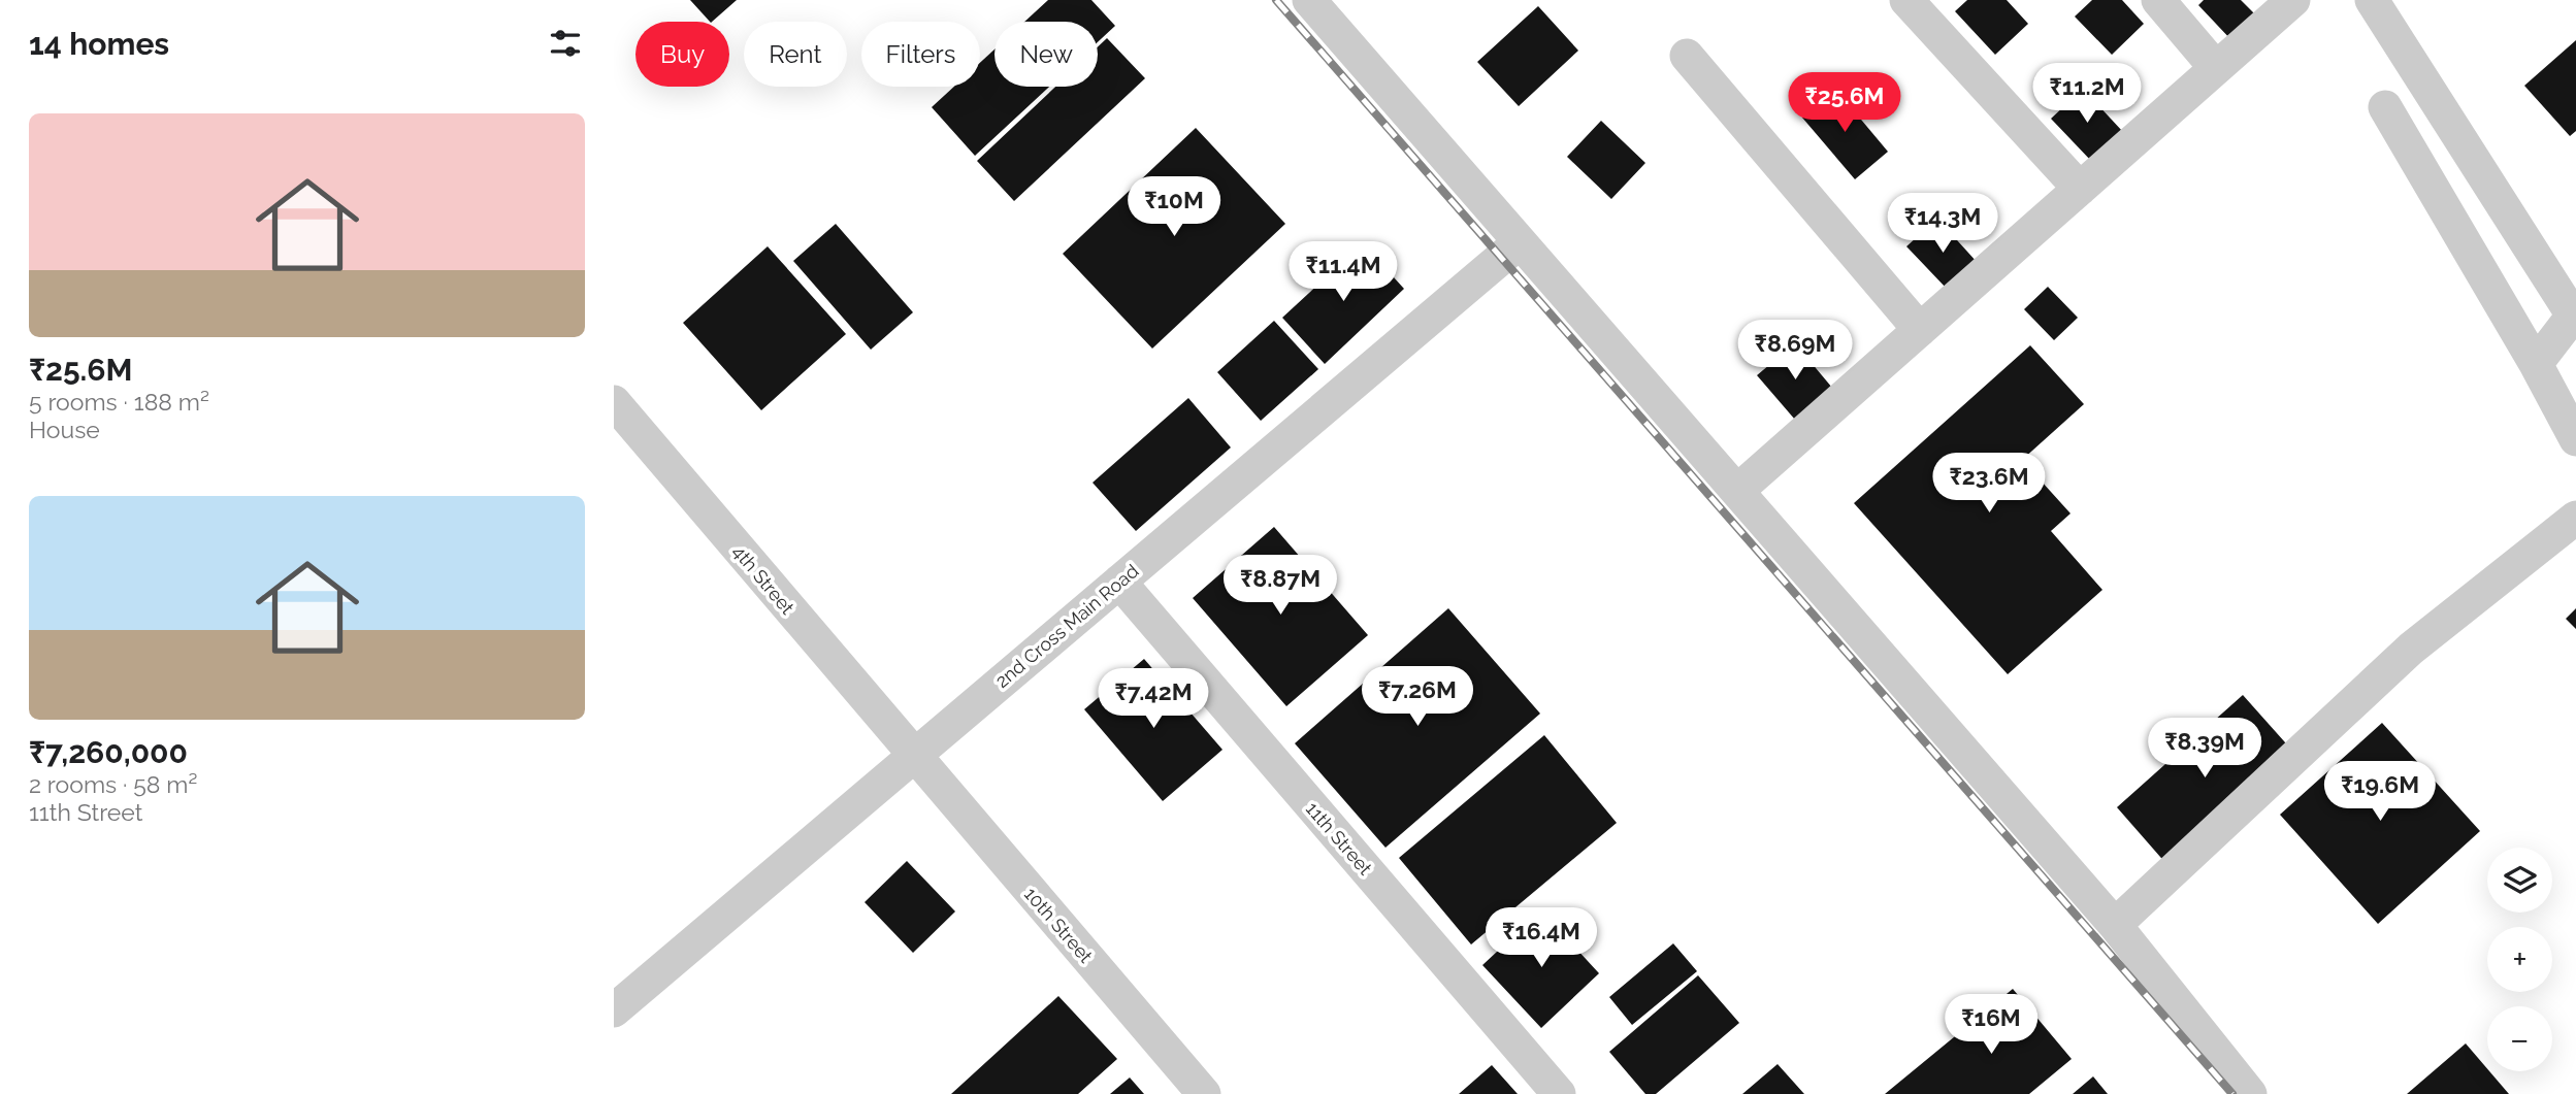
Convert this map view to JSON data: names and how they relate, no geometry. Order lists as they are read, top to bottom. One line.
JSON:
{"streets":{"street":["4th Street","2nd Cross Main Road","11th Street","10th Street"]},"crossings":[["4th Street","2nd Cross Main Road"],["4th Street","10th Street"],["2nd Cross Main Road","11th Street"],["2nd Cross Main Road","10th Street"]],"page":{"heading":"14 homes","chip":["Buy","Rent","Filters","New"],"price":["₹11.2M","₹25.6M","₹10M","₹14.3M","₹11.4M","₹8.69M","₹23.6M","₹8.87M","₹7.26M","₹7.42M","₹8.39M","₹19.6M","₹16.4M","₹16M"],"list":[{"name":"₹25.6M","note":"5 rooms · 188 m² · House"},{"name":"₹7,260,000","note":"2 rooms · 58 m² · 11th Street"}],"map_buttons":["+","−"]}}
